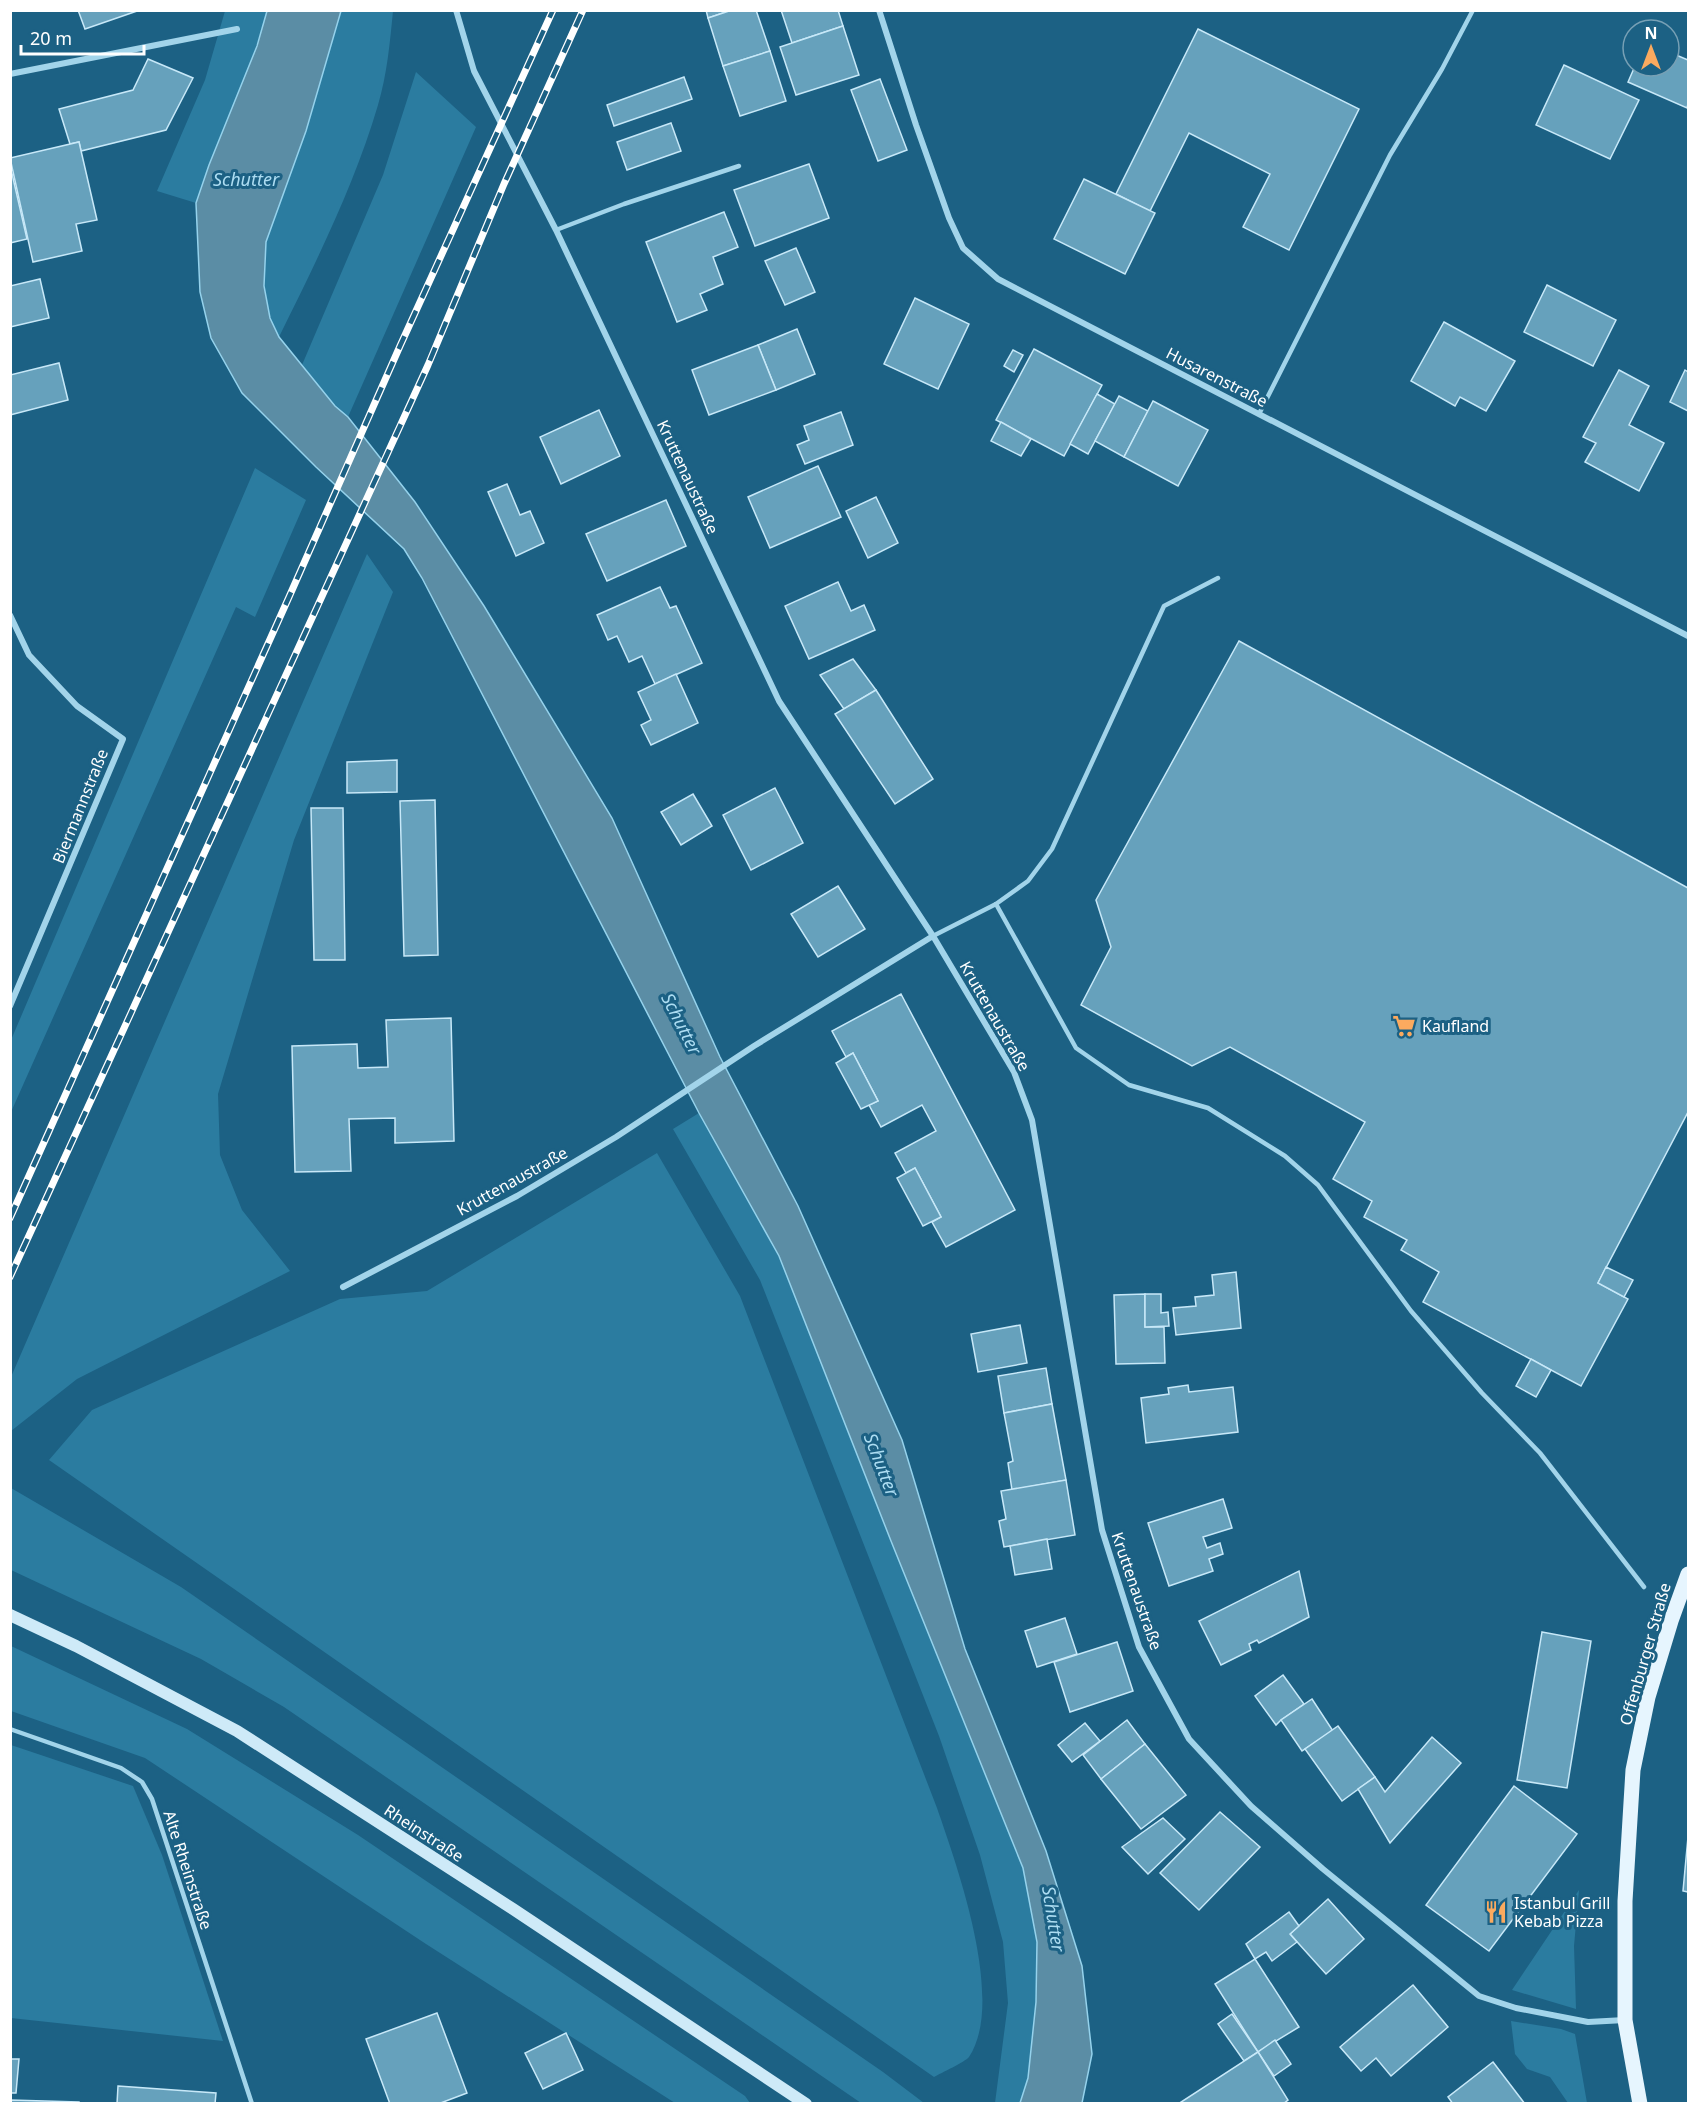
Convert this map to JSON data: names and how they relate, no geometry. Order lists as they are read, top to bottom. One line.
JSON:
{"streets":{"main road":["Offenburger Straße","Rheinstraße"],"street":["Husarenstraße","Kruttenaustraße","Biermannstraße"],"lane":["Alte Rheinstraße"]},"crossings":[["Kruttenaustraße","Offenburger Straße"]],"water":["Schutter"],"places":{"supermarket":["Kaufland"],"restaurant":["Istanbul Grill Kebab Pizza"]},"scale_bar":"20 m","north":"top"}
